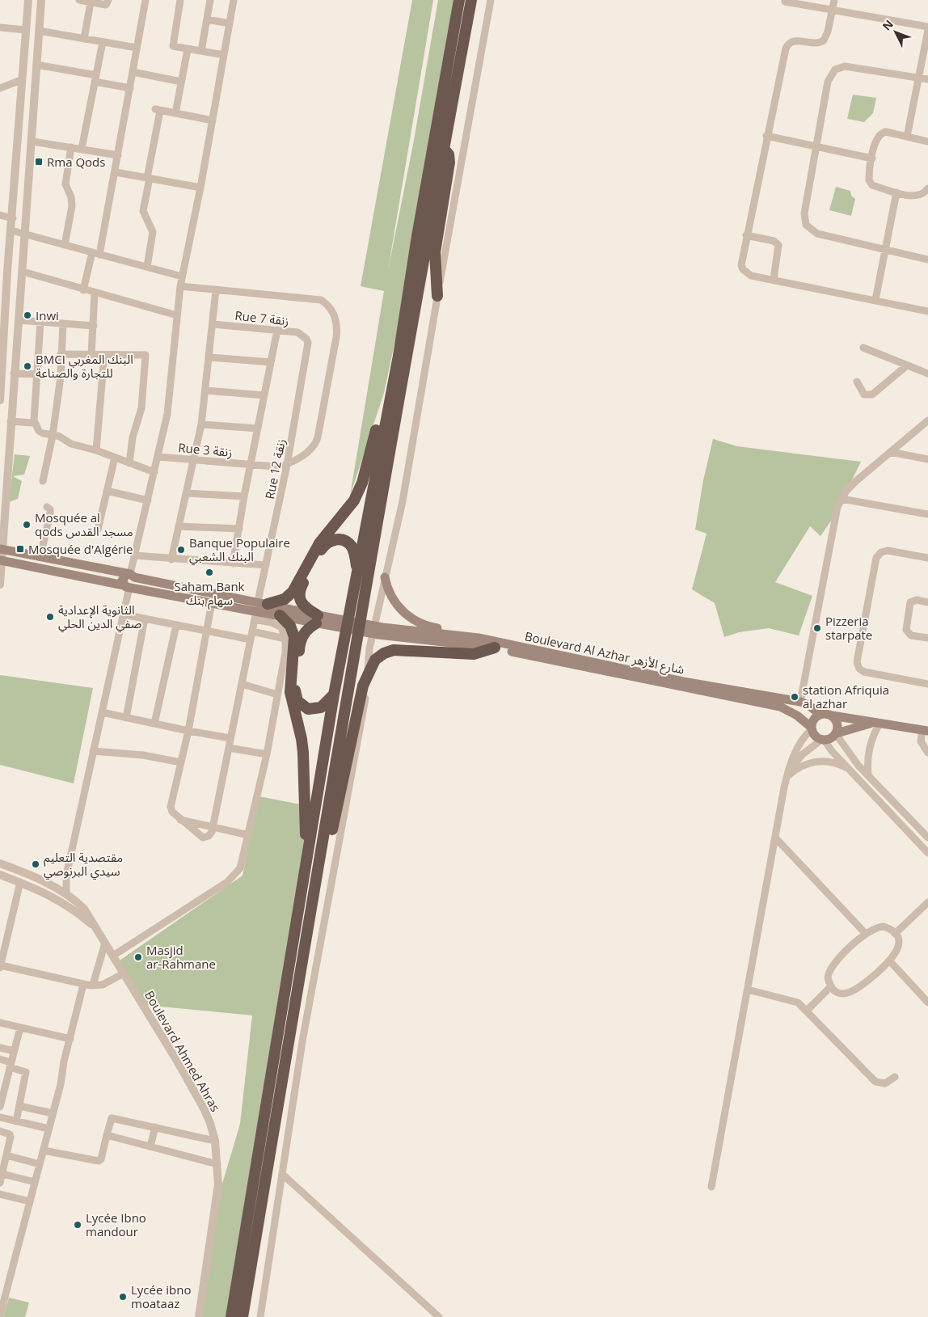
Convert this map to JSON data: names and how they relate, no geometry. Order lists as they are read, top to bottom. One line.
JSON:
{"streets":{"main road":["Boulevard Al Azhar شارع الأزهر"],"street":["Rue 7 زنقة","Rue 3 زنقة","Rue 12 زنقة","Boulevard Ahmed Ahras"]},"crossings":[["Rue 7 زنقة","Rue 12 زنقة"],["Rue 3 زنقة","Rue 12 زنقة"]],"places":{"transit":["Rma Qods","Mosquée d'Algérie"],"other":["Inwi","BMCI البنك المغربي للتجارة والصناعة","Mosquée al qods مسجد القدس","Banque Populaire البنك الشعبي","Saham Bank سهام بنك","الثانوية الإعدادية صفي الدين الحلي","Pizzeria starpate","station Afriquia al azhar","مقتصدية التعليم سيدي البرنوصي","Masjid ar-Rahmane","Lycée Ibno mandour","Lycée ibno moataaz"]},"north":"top left"}
